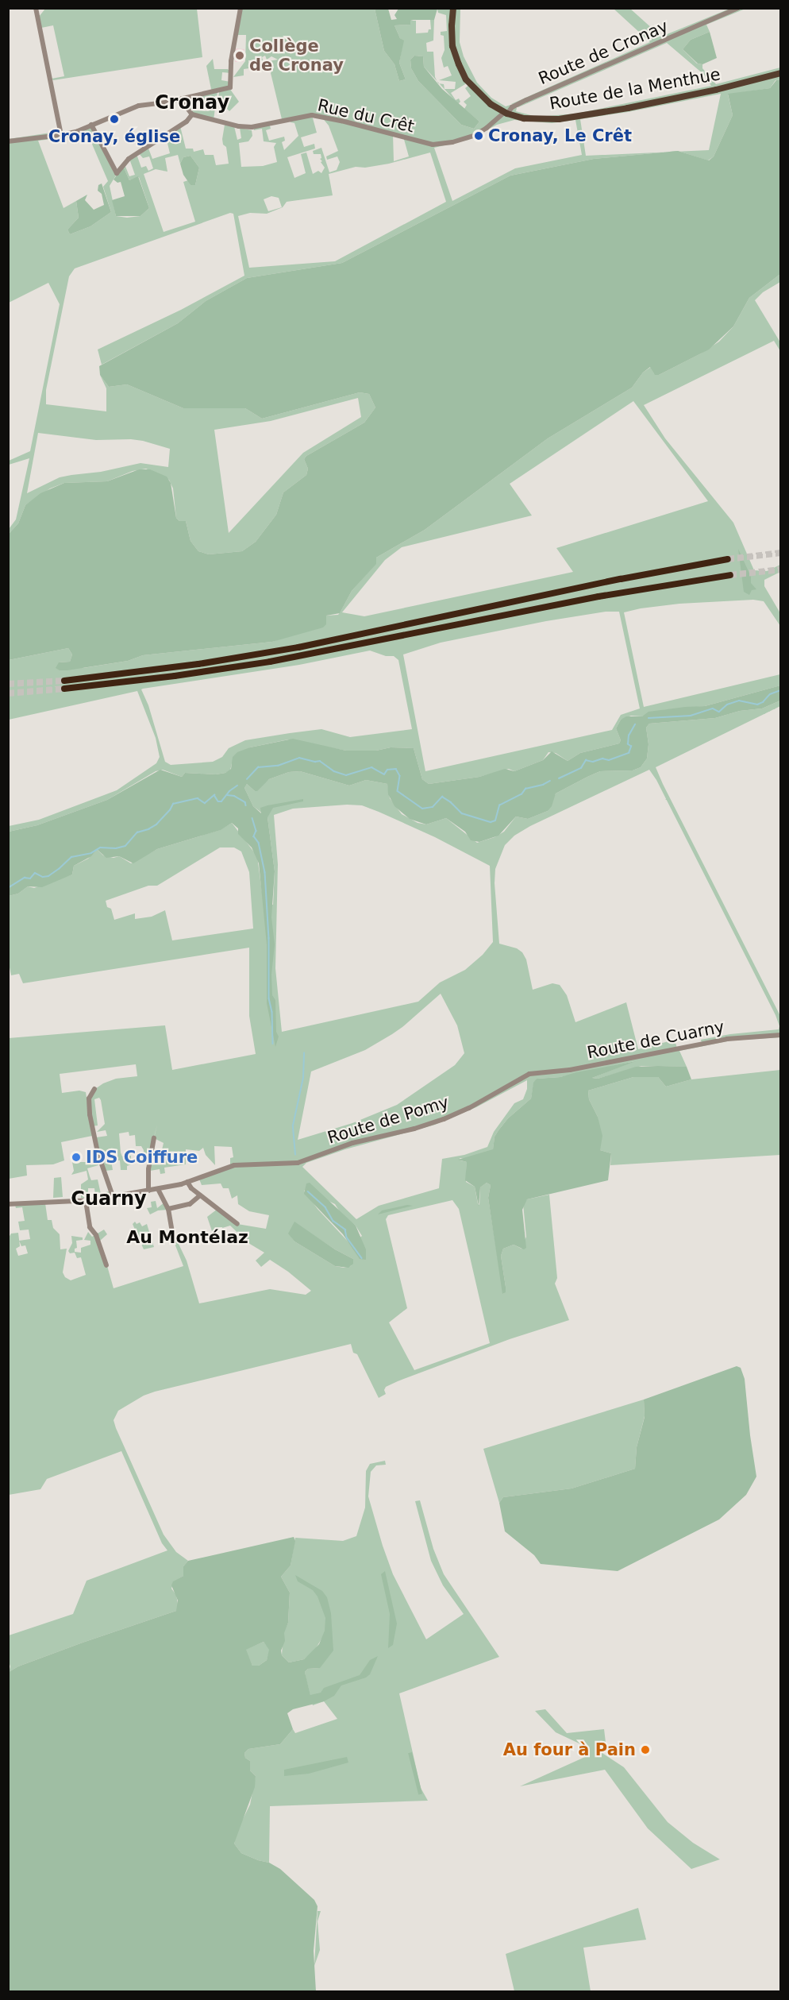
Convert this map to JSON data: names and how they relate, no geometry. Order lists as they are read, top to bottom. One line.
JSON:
{"streets":{"main road":["Route de la Menthue"],"street":["Route de Cronay","Rue du Crêt","Route de Cuarny","Route de Pomy"]},"crossings":[["Route de Cronay","Route de la Menthue"],["Route de Cronay","Rue du Crêt"],["Route de la Menthue","Rue du Crêt"],["Route de Cuarny","Route de Pomy"]],"districts":["Cronay","Cuarny","Au Montélaz"],"places":["Collège de Cronay","Cronay, église","Cronay, Le Crêt","IDS Coiffure","Au four à Pain"]}
